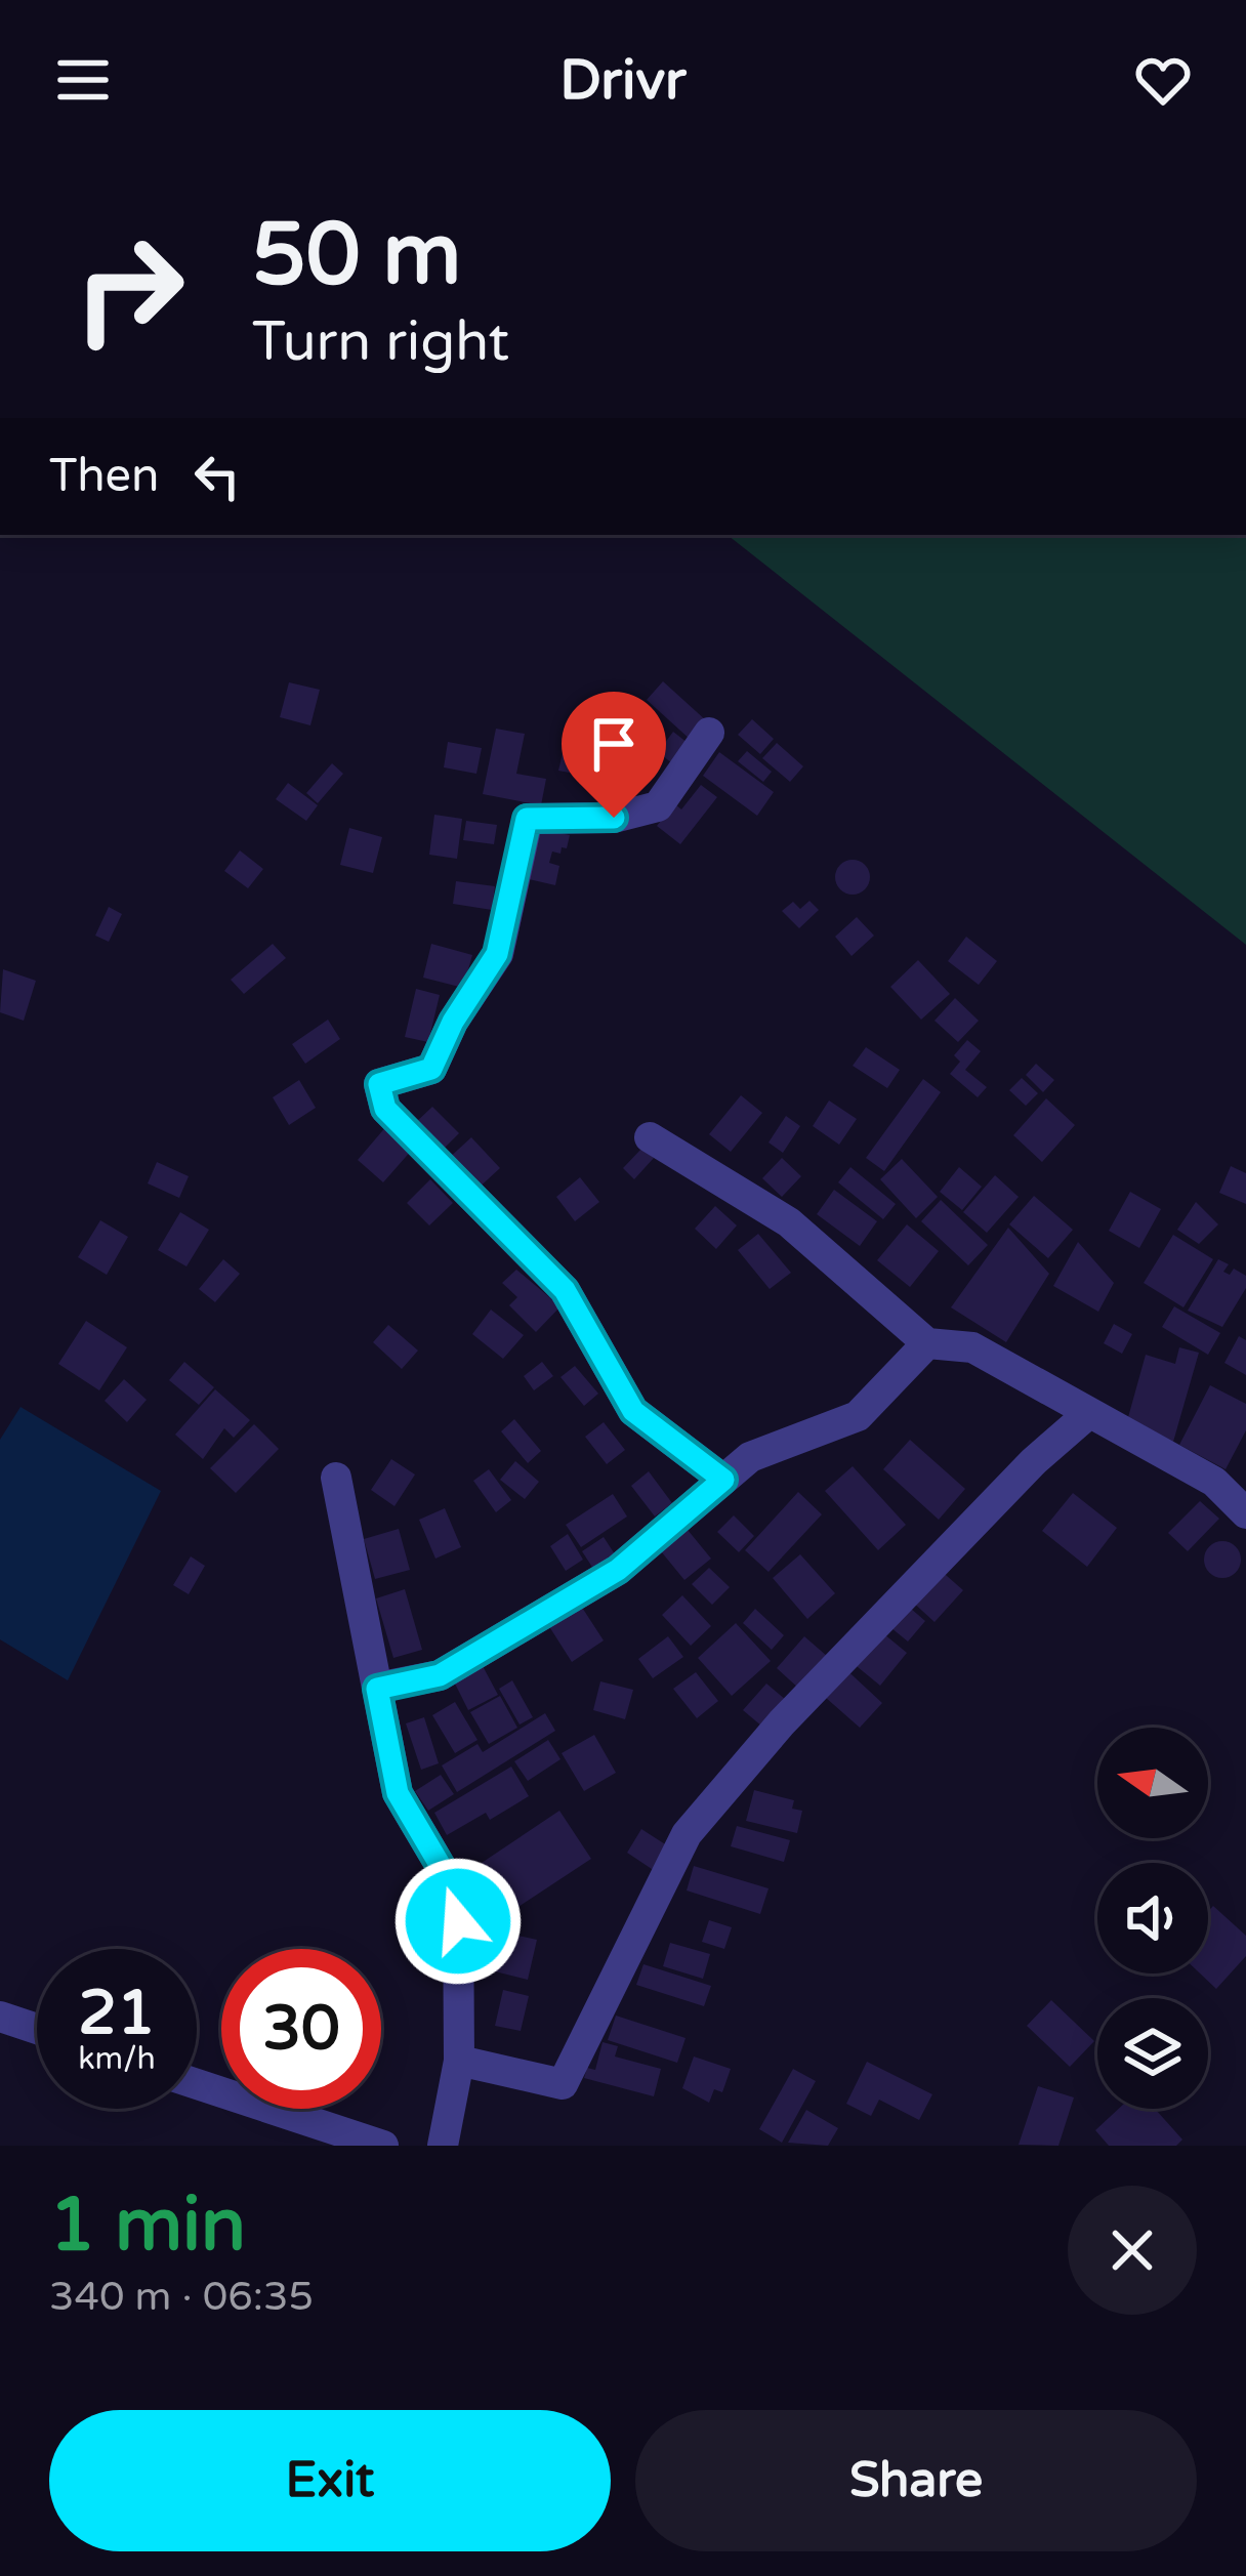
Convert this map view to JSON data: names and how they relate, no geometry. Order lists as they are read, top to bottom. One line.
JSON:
{"north":"left","page":{"header":"Drivr","turn":["50 m","Turn right"],"then":"Then","speed":"21 km/h","limit":"30","heading":["1 min","340 m · 06:35"],"buttons":["Exit","Share"]}}
